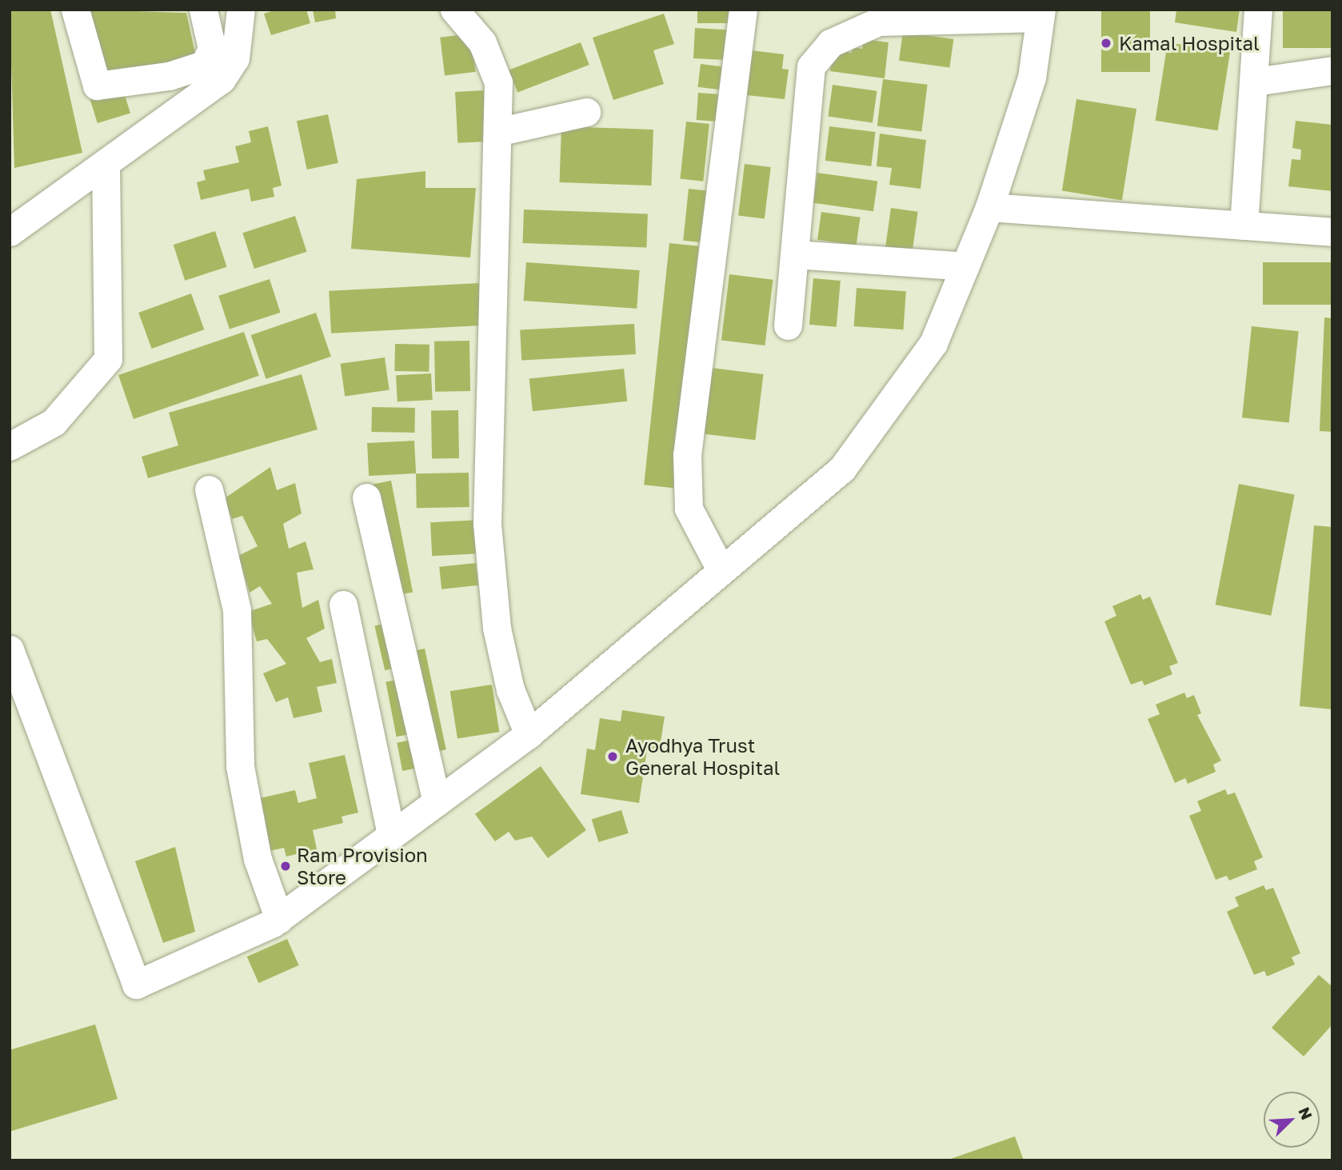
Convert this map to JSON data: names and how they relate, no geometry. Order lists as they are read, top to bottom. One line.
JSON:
{"places":["Kamal Hospital","Ayodhya Trust General Hospital","Ram Provision Store"],"north":"top right"}
